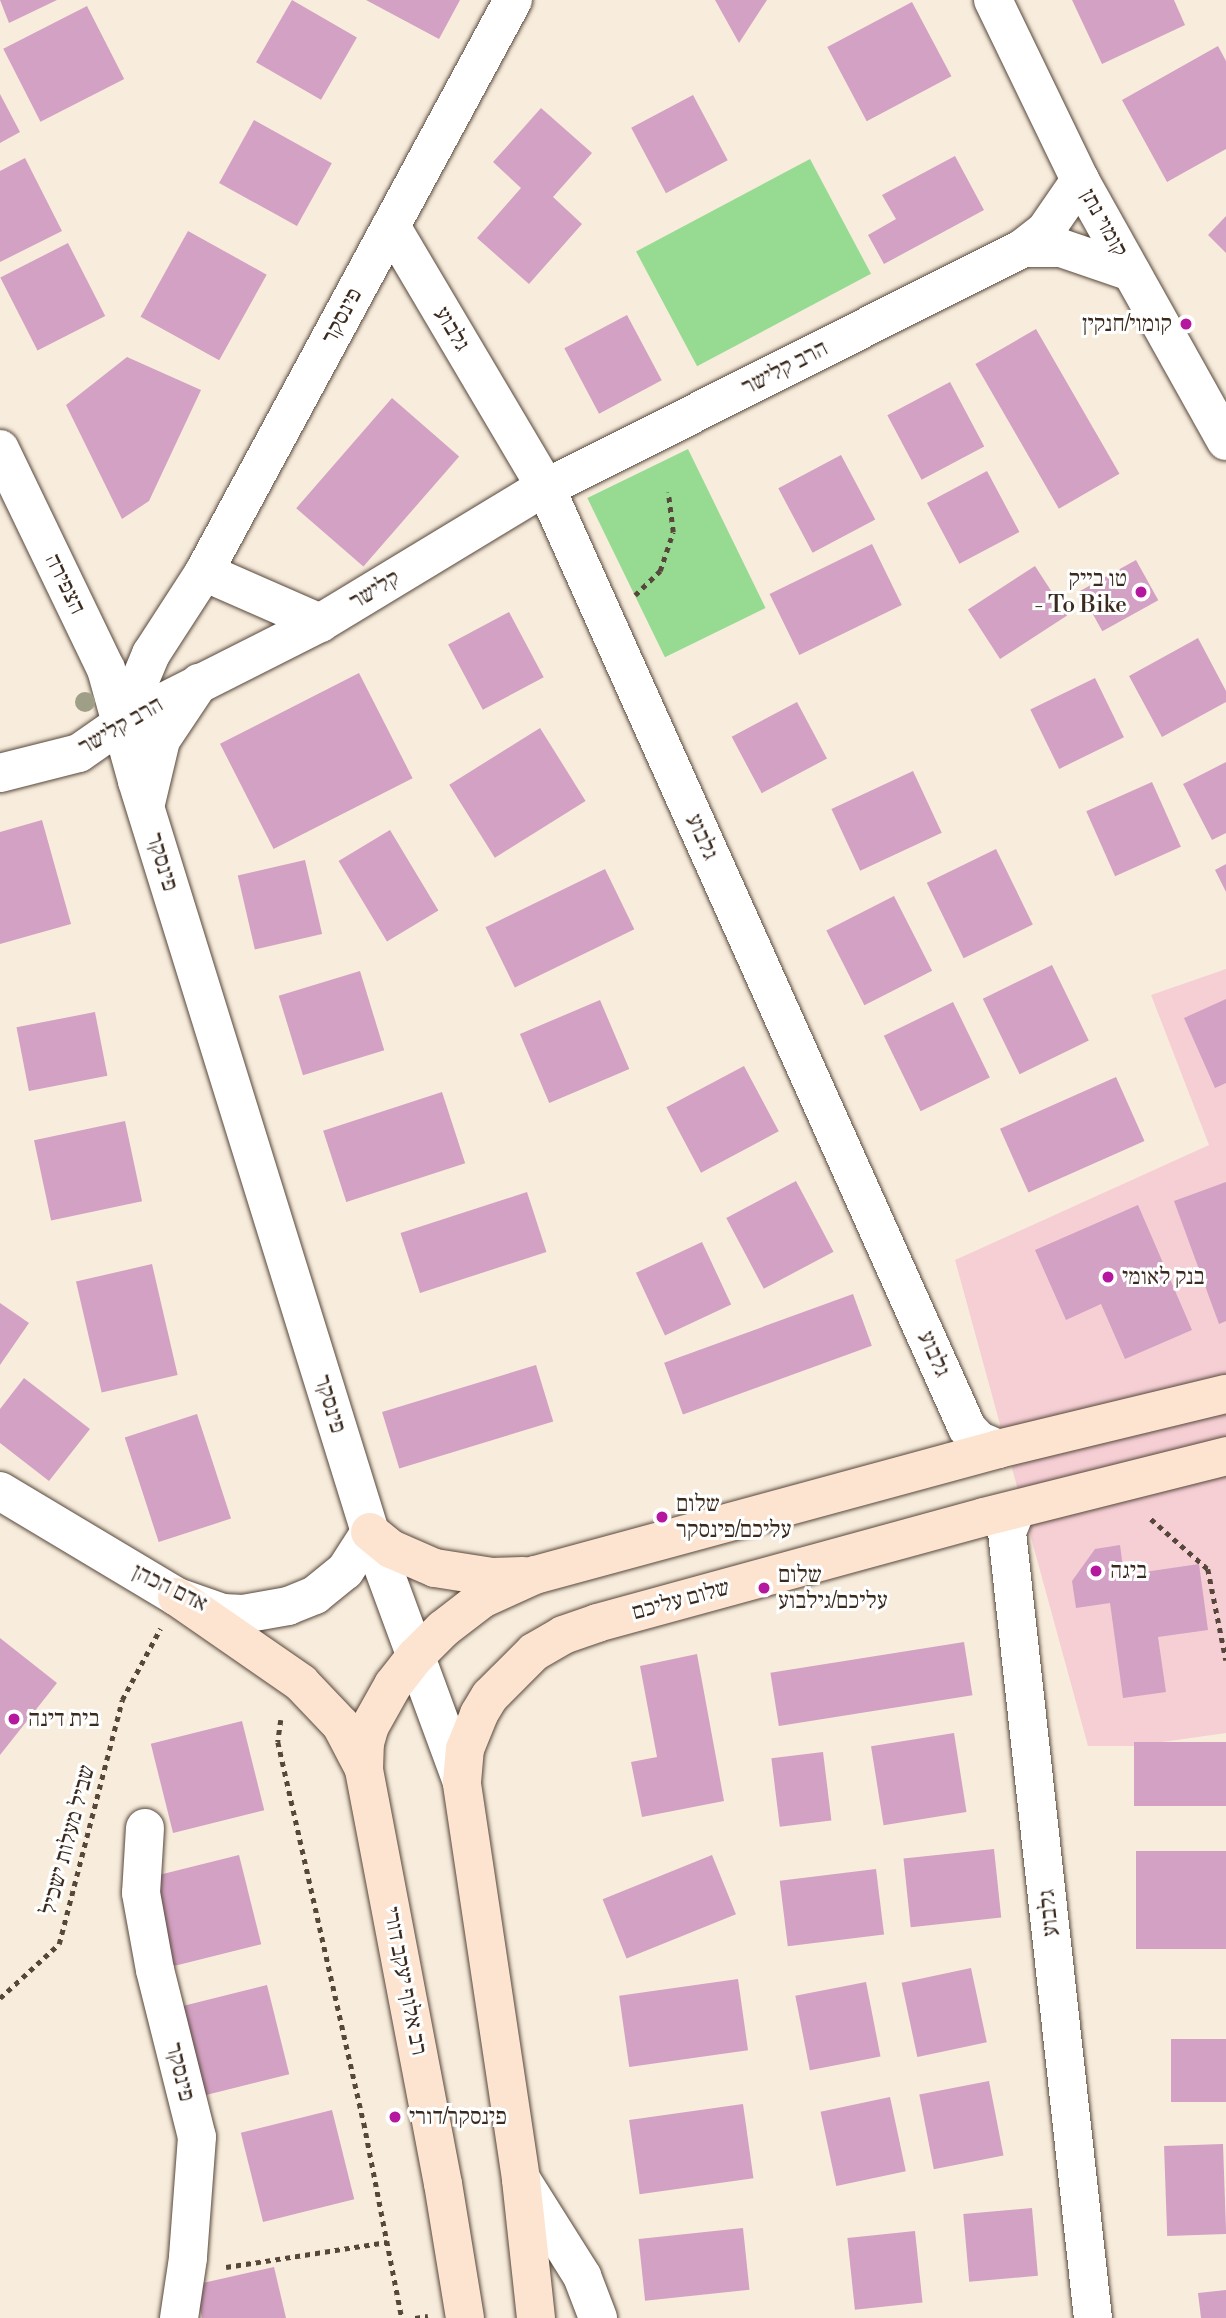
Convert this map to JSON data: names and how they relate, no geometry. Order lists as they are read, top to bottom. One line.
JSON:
{"streets":{"main road":["שלום עליכם","רב אלוף יעקב דורי"],"street":["קומוי נתן","פינסקר","גלבוע","הרב קלישר","הצפירה","קלישר","אדם הכהן"],"path":["שביל מעלות ישכיל"]},"crossings":[["קומוי נתן","הרב קלישר"],["פינסקר","גלבוע"],["פינסקר","הרב קלישר"],["פינסקר","הצפירה"],["פינסקר","אדם הכהן"],["פינסקר","שלום עליכם"],["פינסקר","רב אלוף יעקב דורי"],["גלבוע","הרב קלישר"],["גלבוע","קלישר"],["גלבוע","שלום עליכם"],["הרב קלישר","הצפירה"],["הרב קלישר","קלישר"],["אדם הכהן","שביל מעלות ישכיל"]],"places":["קומוי/חנקין","טו בייק - To Bike","בנק לאומי","שלום עליכם/פינסקר","ביגה","שלום עליכם/גילבוע","בית דינה","פינסקר/דורי"]}
